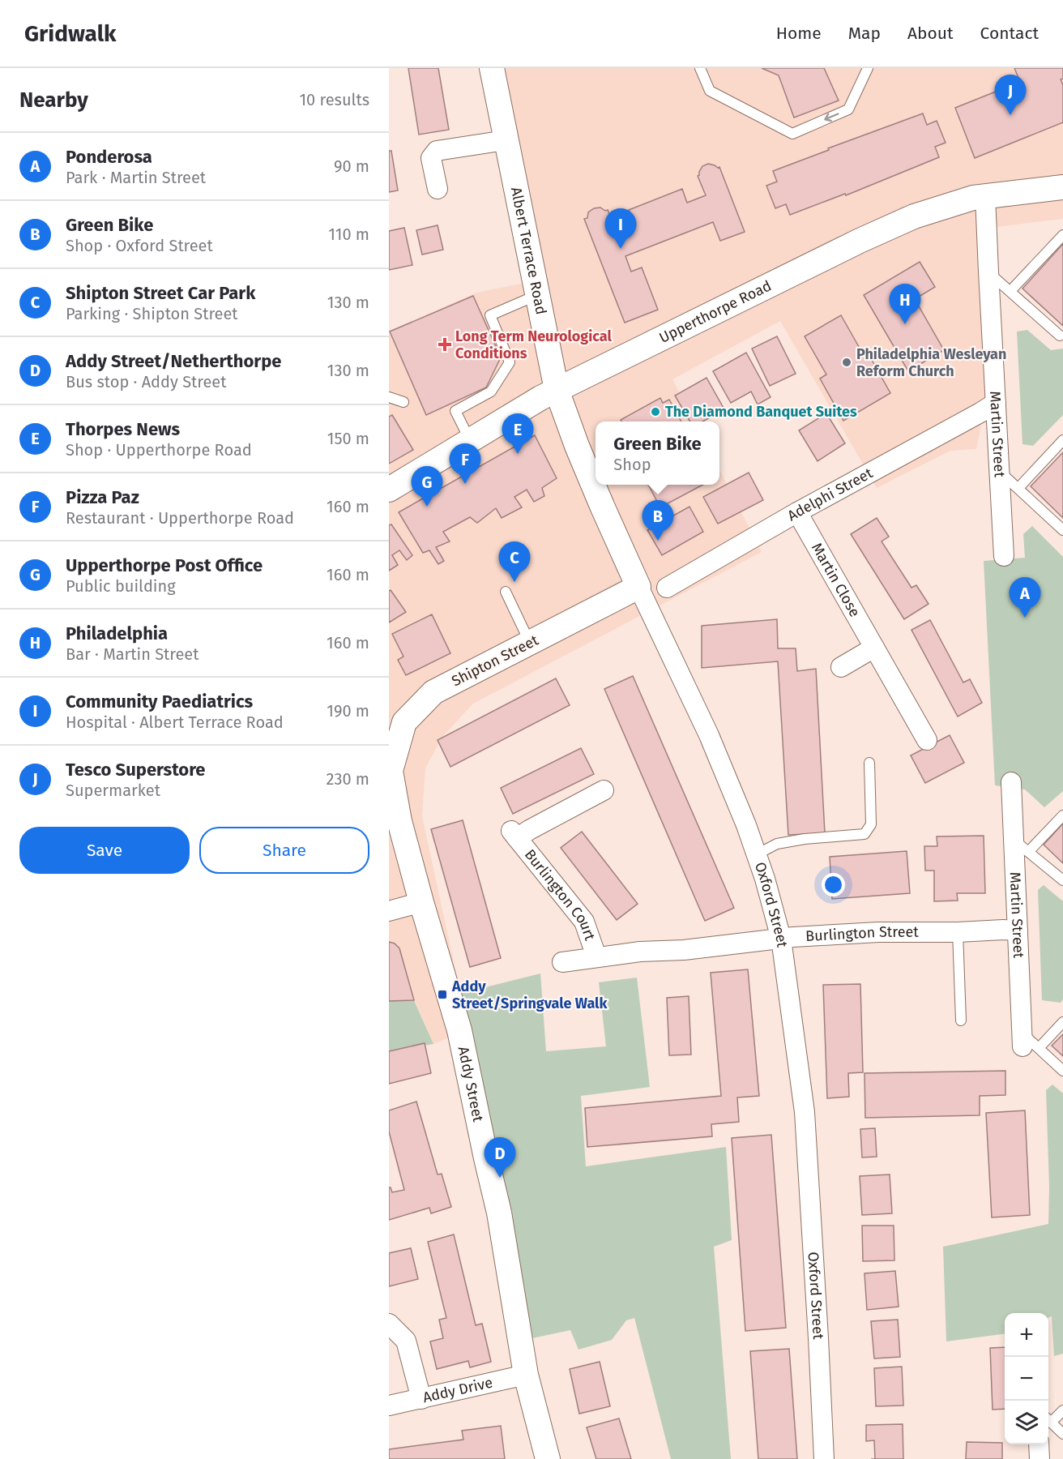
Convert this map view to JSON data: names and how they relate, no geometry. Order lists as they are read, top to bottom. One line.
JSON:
{"streets":{"street":["Albert Terrace Road","Upperthorpe Road","Martin Street","Adelphi Street","Martin Close","Shipton Street","Burlington Court","Oxford Street","Burlington Street","Addy Street","Addy Drive"]},"crossings":[["Albert Terrace Road","Upperthorpe Road"],["Albert Terrace Road","Oxford Street"],["Upperthorpe Road","Martin Street"],["Upperthorpe Road","Oxford Street"],["Martin Street","Adelphi Street"],["Martin Street","Burlington Street"],["Adelphi Street","Martin Close"],["Shipton Street","Oxford Street"],["Shipton Street","Addy Street"],["Burlington Court","Burlington Street"],["Oxford Street","Burlington Street"],["Addy Street","Addy Drive"]],"places":{"health":["Long Term Neurological Conditions"],"other":["Philadelphia Wesleyan Reform Church","The Diamond Banquet Suites"],"transit":["Addy Street/Springvale Walk"]},"page":{"header":"Gridwalk","nav":["Home","Map","About","Contact"],"heading":["Nearby","10 results"],"pins":["J","I","H","E","F","G","B","C","A","D"],"list":[{"mark":"A","name":"Ponderosa","note":"Park · Martin Street","value":"90 m"},{"mark":"B","name":"Green Bike","note":"Shop · Oxford Street","value":"110 m"},{"mark":"C","name":"Shipton Street Car Park","note":"Parking · Shipton Street","value":"130 m"},{"mark":"D","name":"Addy Street/Netherthorpe","note":"Bus stop · Addy Street","value":"130 m"},{"mark":"E","name":"Thorpes News","note":"Shop · Upperthorpe Road","value":"150 m"},{"mark":"F","name":"Pizza Paz","note":"Restaurant · Upperthorpe Road","value":"160 m"},{"mark":"G","name":"Upperthorpe Post Office","note":"Public building","value":"160 m"},{"mark":"H","name":"Philadelphia","note":"Bar · Martin Street","value":"160 m"},{"mark":"I","name":"Community Paediatrics","note":"Hospital · Albert Terrace Road","value":"190 m"},{"mark":"J","name":"Tesco Superstore","note":"Supermarket","value":"230 m"}],"popup":["Green Bike","Shop"],"buttons":["Save","Share"],"map_buttons":["+","−"]}}
